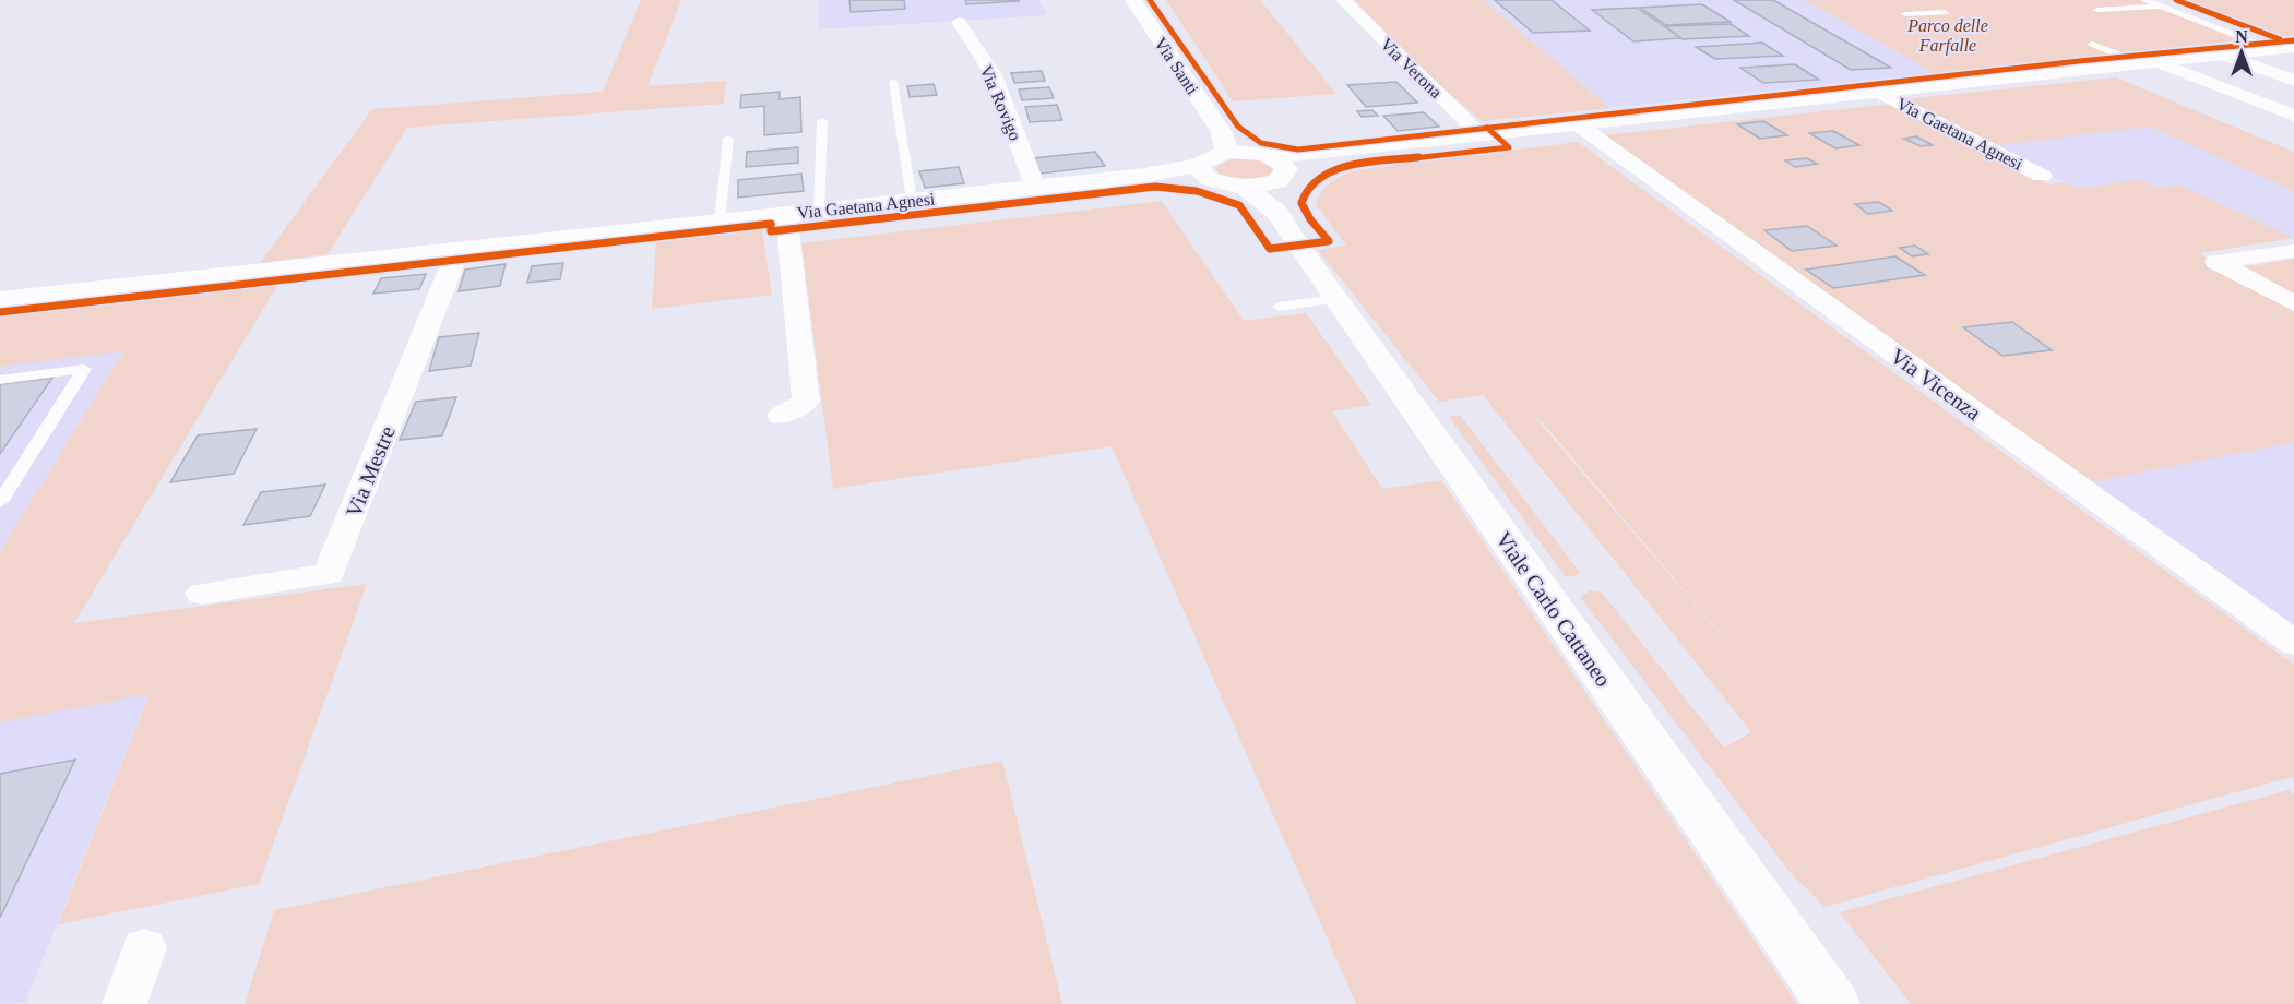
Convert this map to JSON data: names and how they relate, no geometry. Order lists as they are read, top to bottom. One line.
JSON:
{"streets":{"street":["Via Santi","Via Verona","Via Rovigo","Via Gaetana Agnesi","Via Vicenza","Via Mestre","Viale Carlo Cattaneo"]},"crossings":[["Via Verona","Via Gaetana Agnesi"],["Via Rovigo","Via Gaetana Agnesi"],["Via Gaetana Agnesi","Via Vicenza"],["Via Gaetana Agnesi","Via Mestre"],["Via Gaetana Agnesi","Viale Carlo Cattaneo"]],"parks":["Parco delle Farfalle"],"north":"top"}
